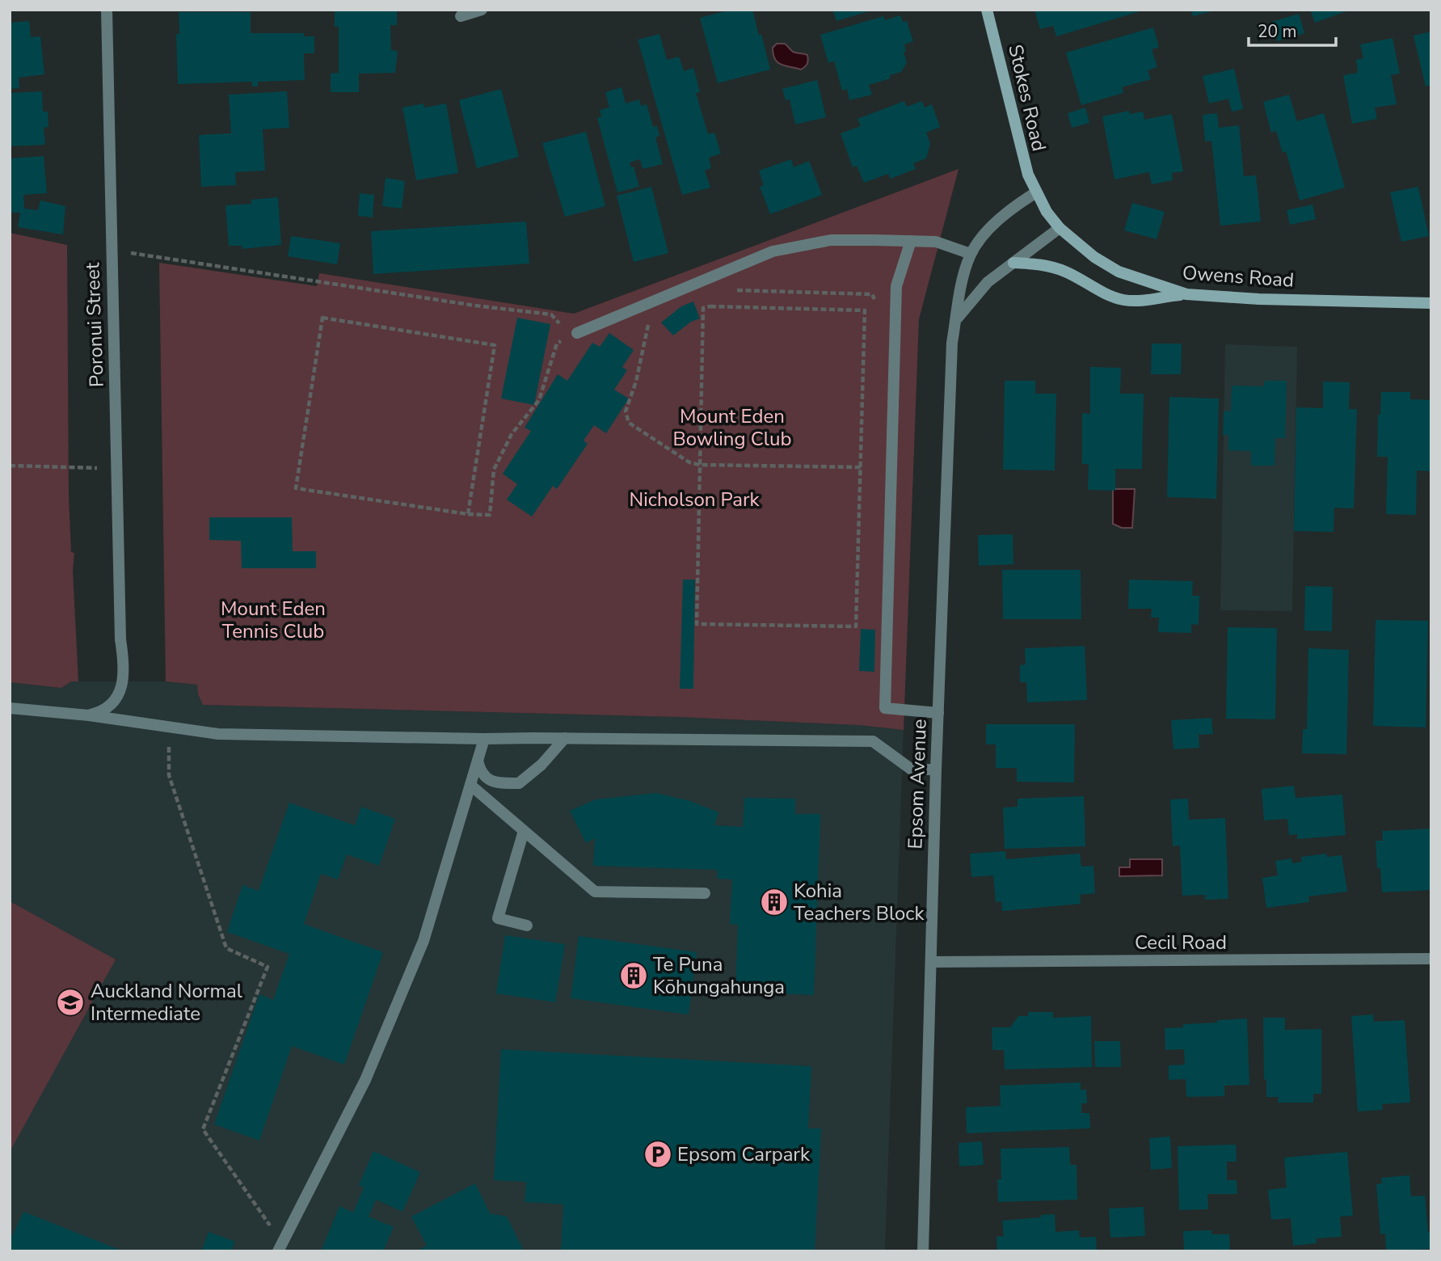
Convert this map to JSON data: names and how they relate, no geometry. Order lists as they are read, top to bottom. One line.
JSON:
{"streets":{"main road":["Stokes Road","Owens Road"],"street":["Poronui Street","Epsom Avenue","Cecil Road"]},"crossings":[["Stokes Road","Owens Road"],["Stokes Road","Epsom Avenue"],["Epsom Avenue","Cecil Road"]],"parks":["Mount Eden Bowling Club","Nicholson Park","Mount Eden Tennis Club"],"places":{"building":["Kohia Teachers Block","Te Puna Kōhungahunga"],"school or university":["Auckland Normal Intermediate"],"parking":["Epsom Carpark"]},"scale_bar":"20 m"}
